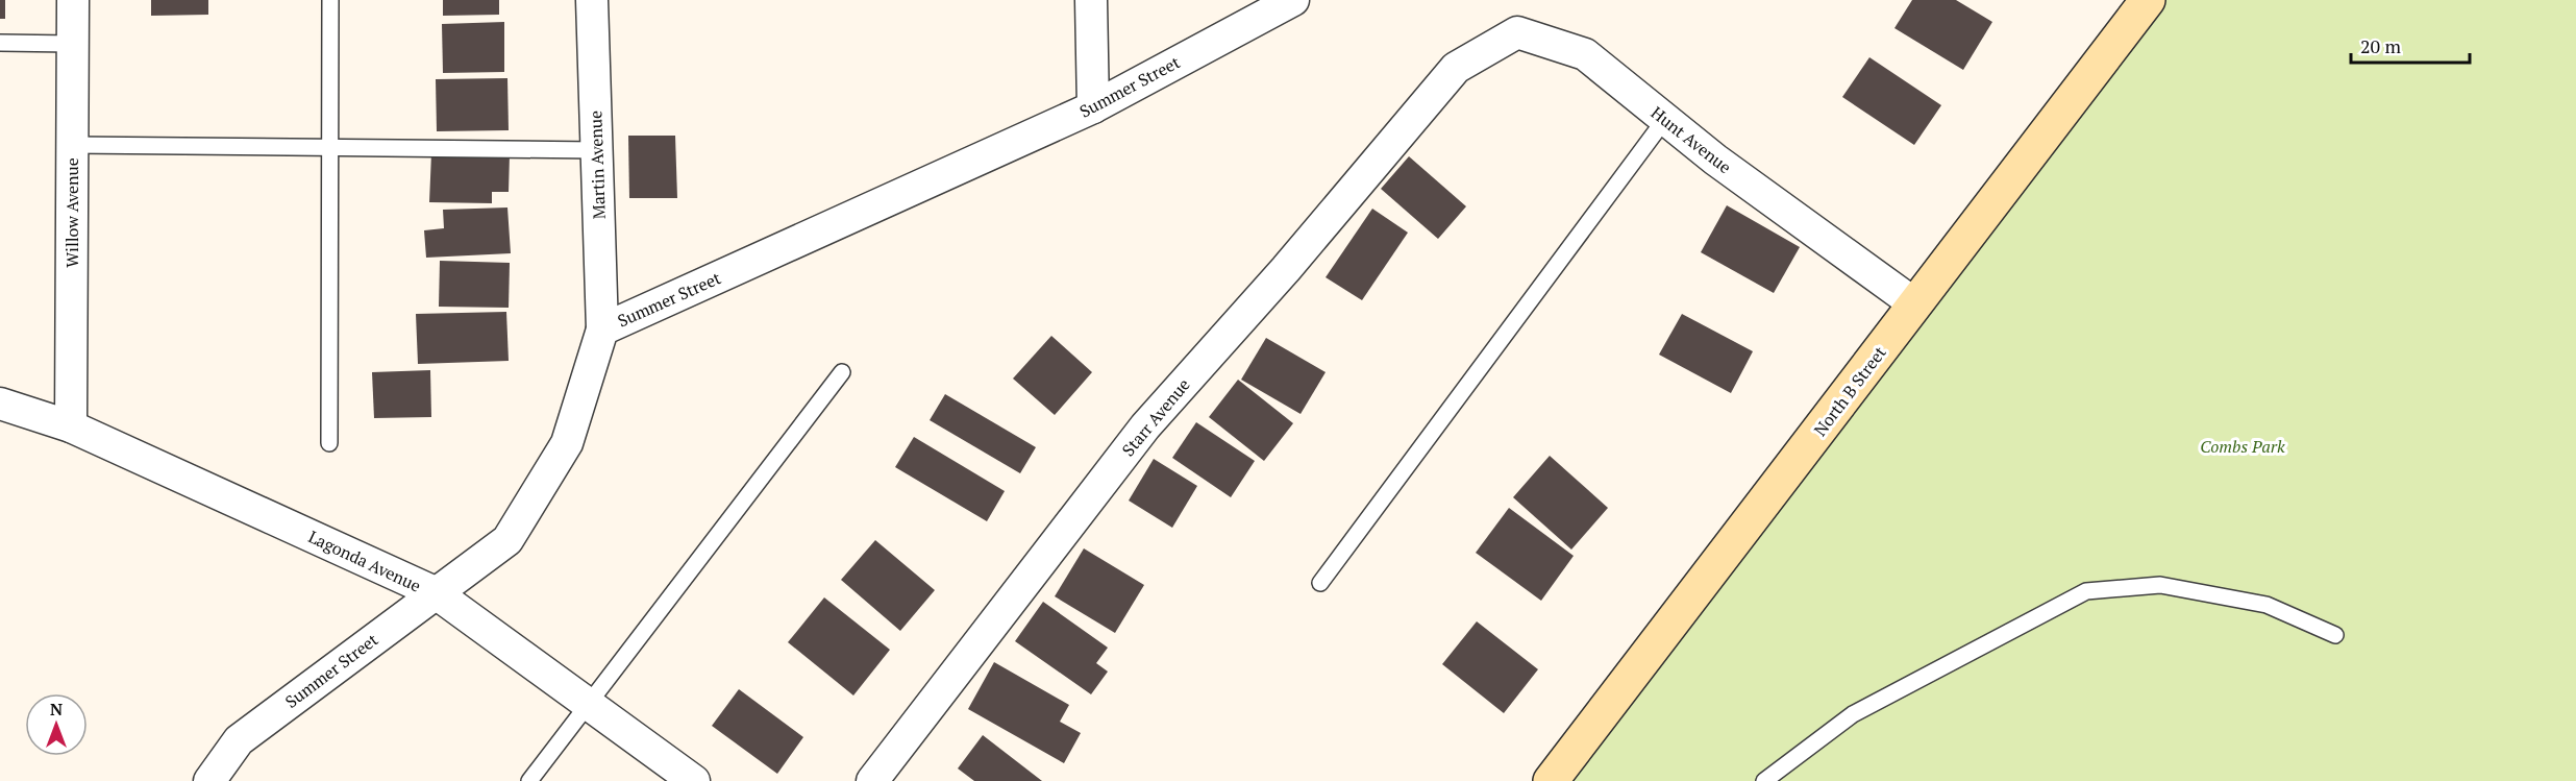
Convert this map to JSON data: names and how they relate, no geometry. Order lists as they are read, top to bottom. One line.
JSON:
{"streets":{"main road":["North B Street"],"street":["Summer Street","Hunt Avenue","Martin Avenue","Willow Avenue","Starr Avenue","Lagonda Avenue"]},"crossings":[["Summer Street","Martin Avenue"],["Summer Street","Lagonda Avenue"],["Hunt Avenue","North B Street"],["Hunt Avenue","Starr Avenue"],["Willow Avenue","Lagonda Avenue"]],"parks":["Combs Park"],"scale_bar":"20 m","north":"top"}
